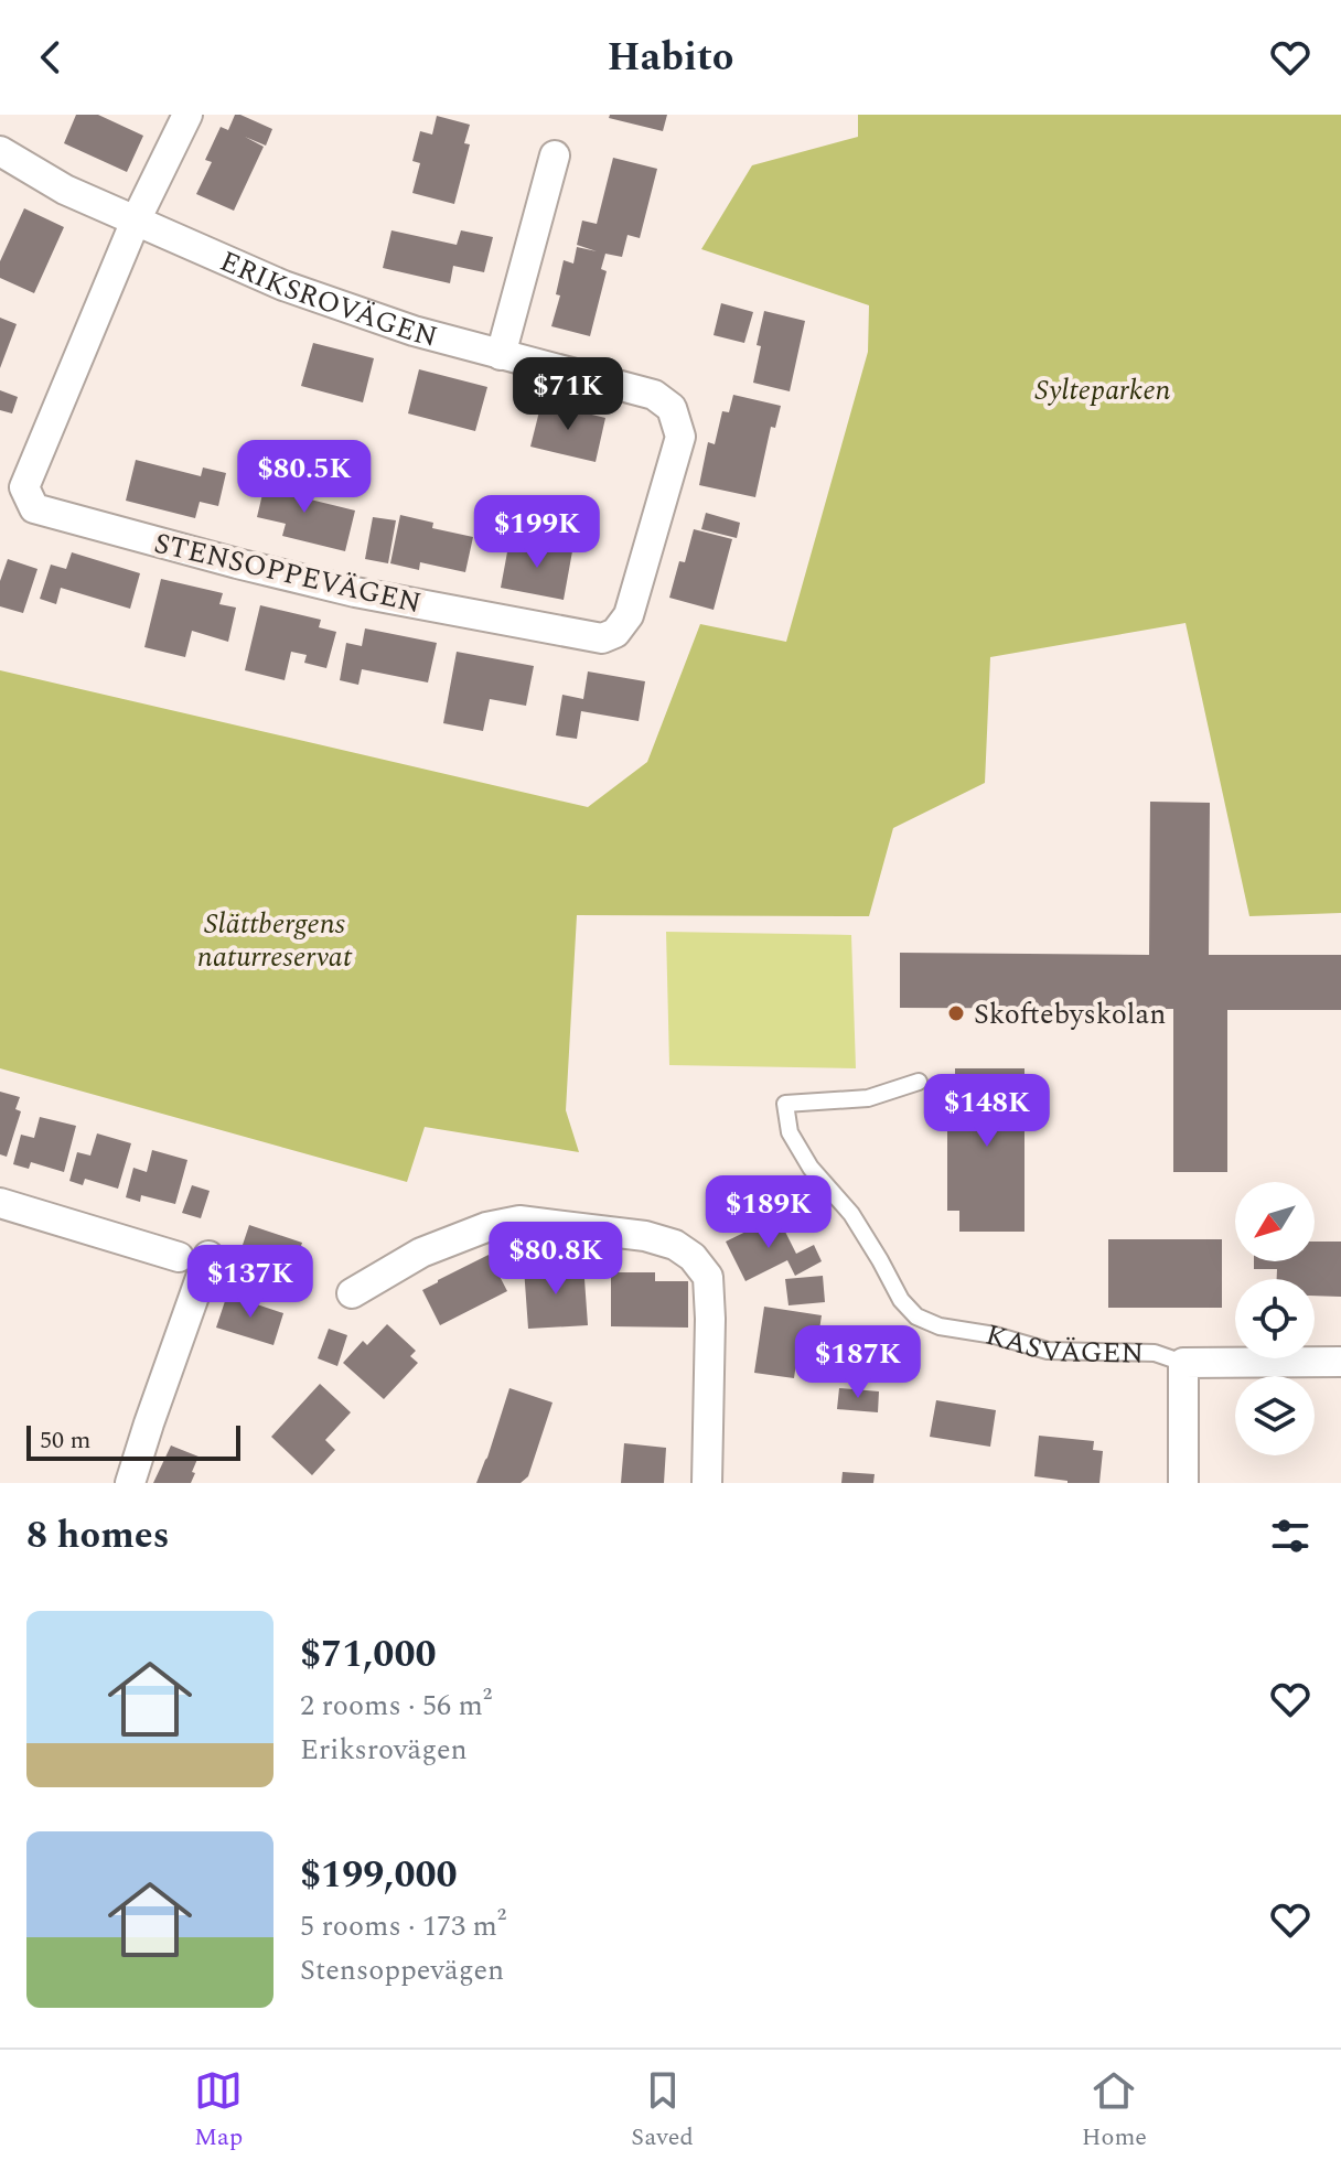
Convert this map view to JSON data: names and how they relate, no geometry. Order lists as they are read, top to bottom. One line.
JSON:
{"streets":{"street":["ERIKSROVÄGEN","STENSOPPEVÄGEN","KASVÄGEN"]},"crossings":[["ERIKSROVÄGEN","STENSOPPEVÄGEN"]],"parks":["Sylteparken","Slättbergens naturreservat"],"places":["Skoftebyskolan"],"scale_bar":"50 m","north":"bottom left","page":{"header":"Habito","price":["$71K","$80.5K","$199K","$148K","$189K","$80.8K","$137K","$187K"],"scale":"50 m","heading":"8 homes","list":[{"name":"$71,000","note":"2 rooms · 56 m² · Eriksrovägen"},{"name":"$199,000","note":"5 rooms · 173 m² · Stensoppevägen"}],"tabs":["Map","Saved","Home"]}}
